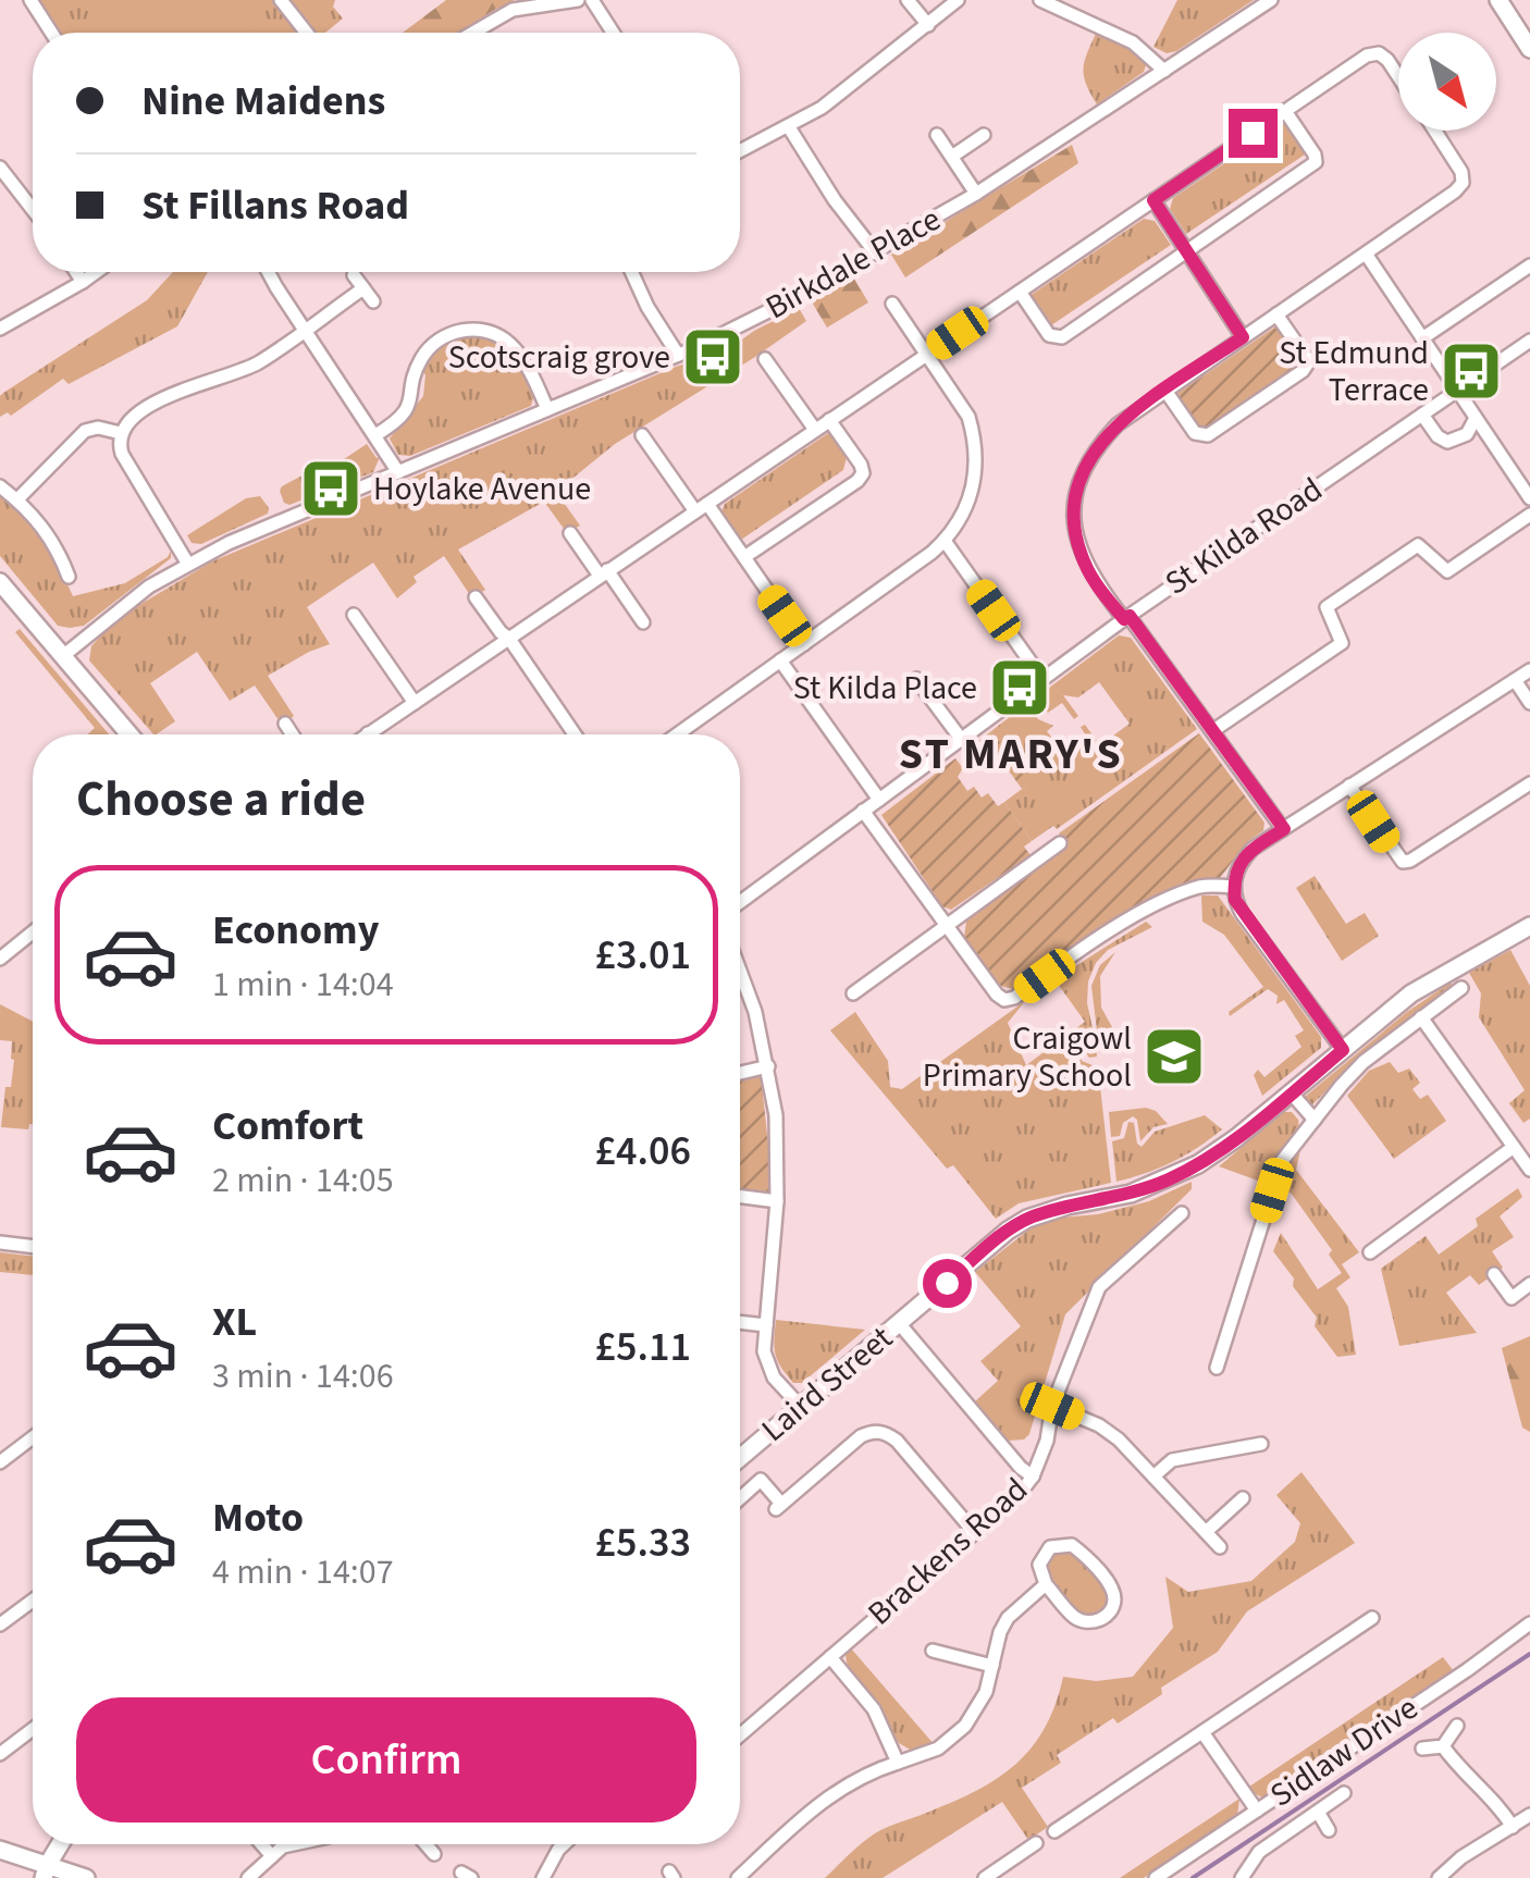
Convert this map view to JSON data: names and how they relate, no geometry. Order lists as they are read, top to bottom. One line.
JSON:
{"streets":{"street":["Birkdale Place","St Kilda Road","Laird Street","Brackens Road","Sidlaw Drive"]},"districts":["ST MARY'S"],"places":{"bus stop":["Scotscraig grove","St Edmund Terrace","Hoylake Avenue","St Kilda Place"],"school or university":["Craigowl Primary School"]},"north":"bottom right","page":{"banner":["Nine Maidens","St Fillans Road"],"heading":"Choose a ride","list":[{"name":"Economy","note":"1 min · 14:04","value":"£3.01"},{"name":"Comfort","note":"2 min · 14:05","value":"£4.06"},{"name":"XL","note":"3 min · 14:06","value":"£5.11"},{"name":"Moto","note":"4 min · 14:07","value":"£5.33"}],"buttons":"Confirm"}}
